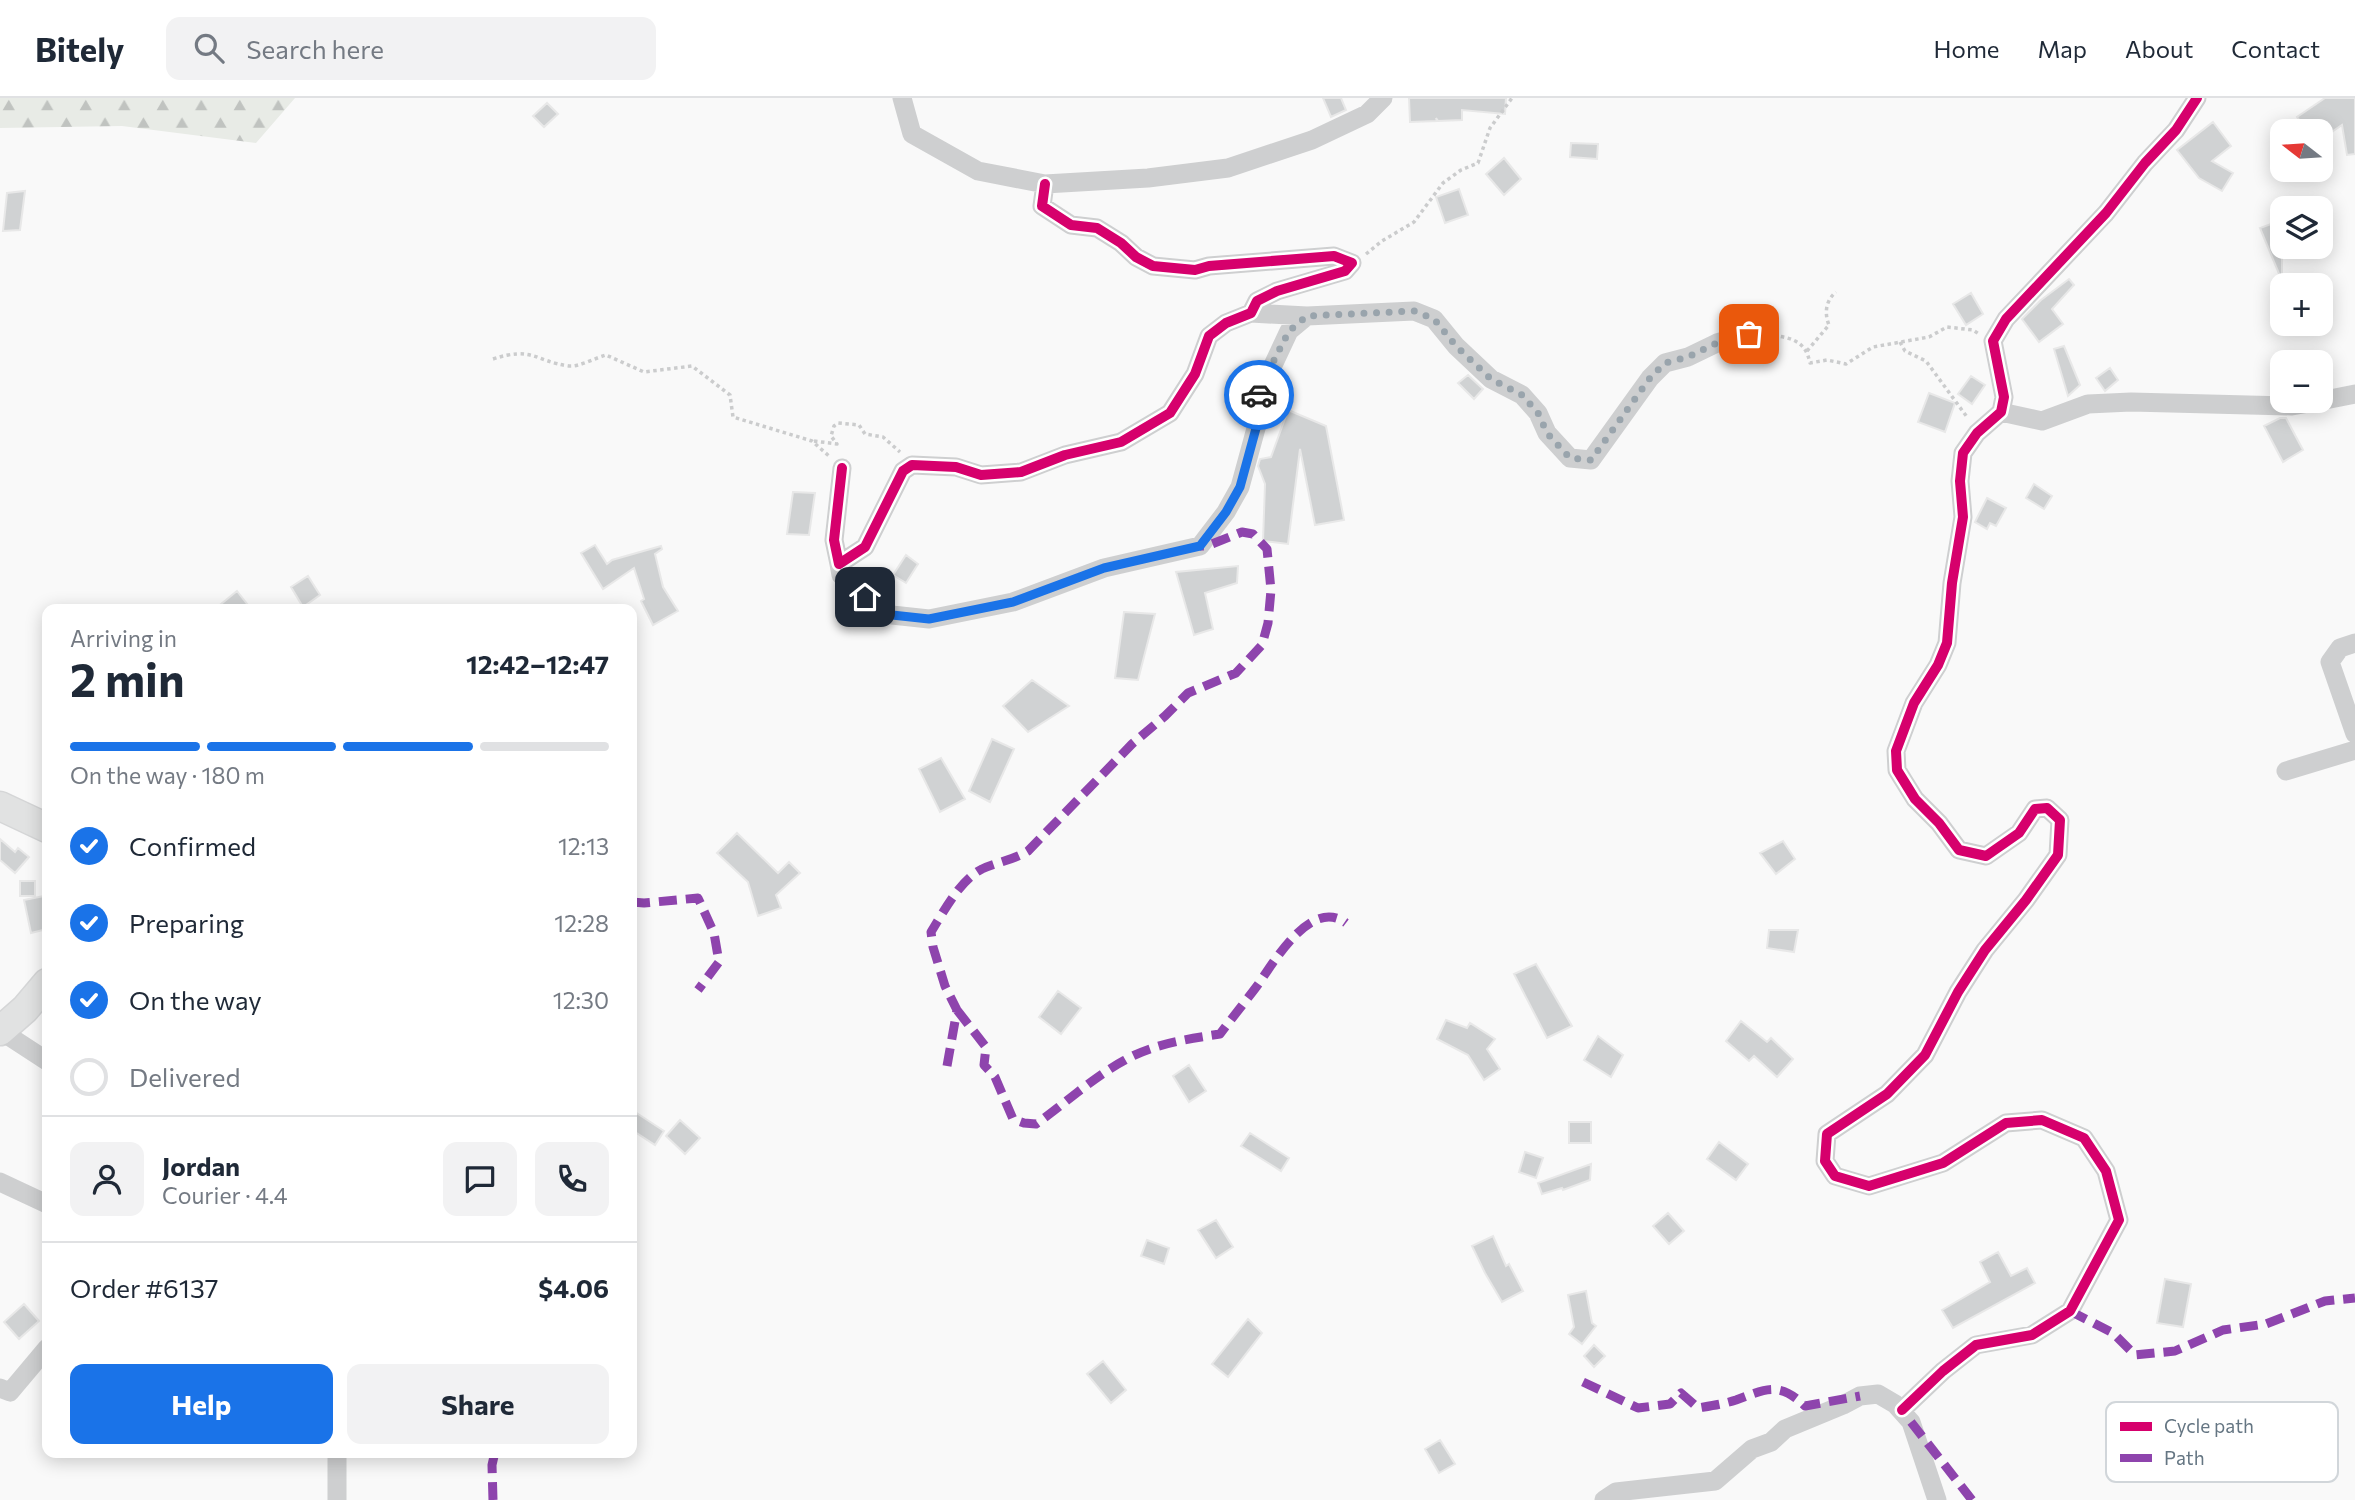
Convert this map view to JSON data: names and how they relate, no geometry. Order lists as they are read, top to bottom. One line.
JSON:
{"legend":["Cycle path","Path"],"north":"left","page":{"header":"Bitely","search":"Search here","nav":["Home","Map","About","Contact"],"map_buttons":["+","−"],"heading":["2 min","Arriving in","12:42–12:47"],"panel":["Jordan","Courier · 4.4","Order #6137","$4.06"],"bar":"On the way · 180 m","list":[["Confirmed","12:13"],["Preparing","12:28"],["On the way","12:30"],"Delivered"],"buttons":["Help","Share"]}}
